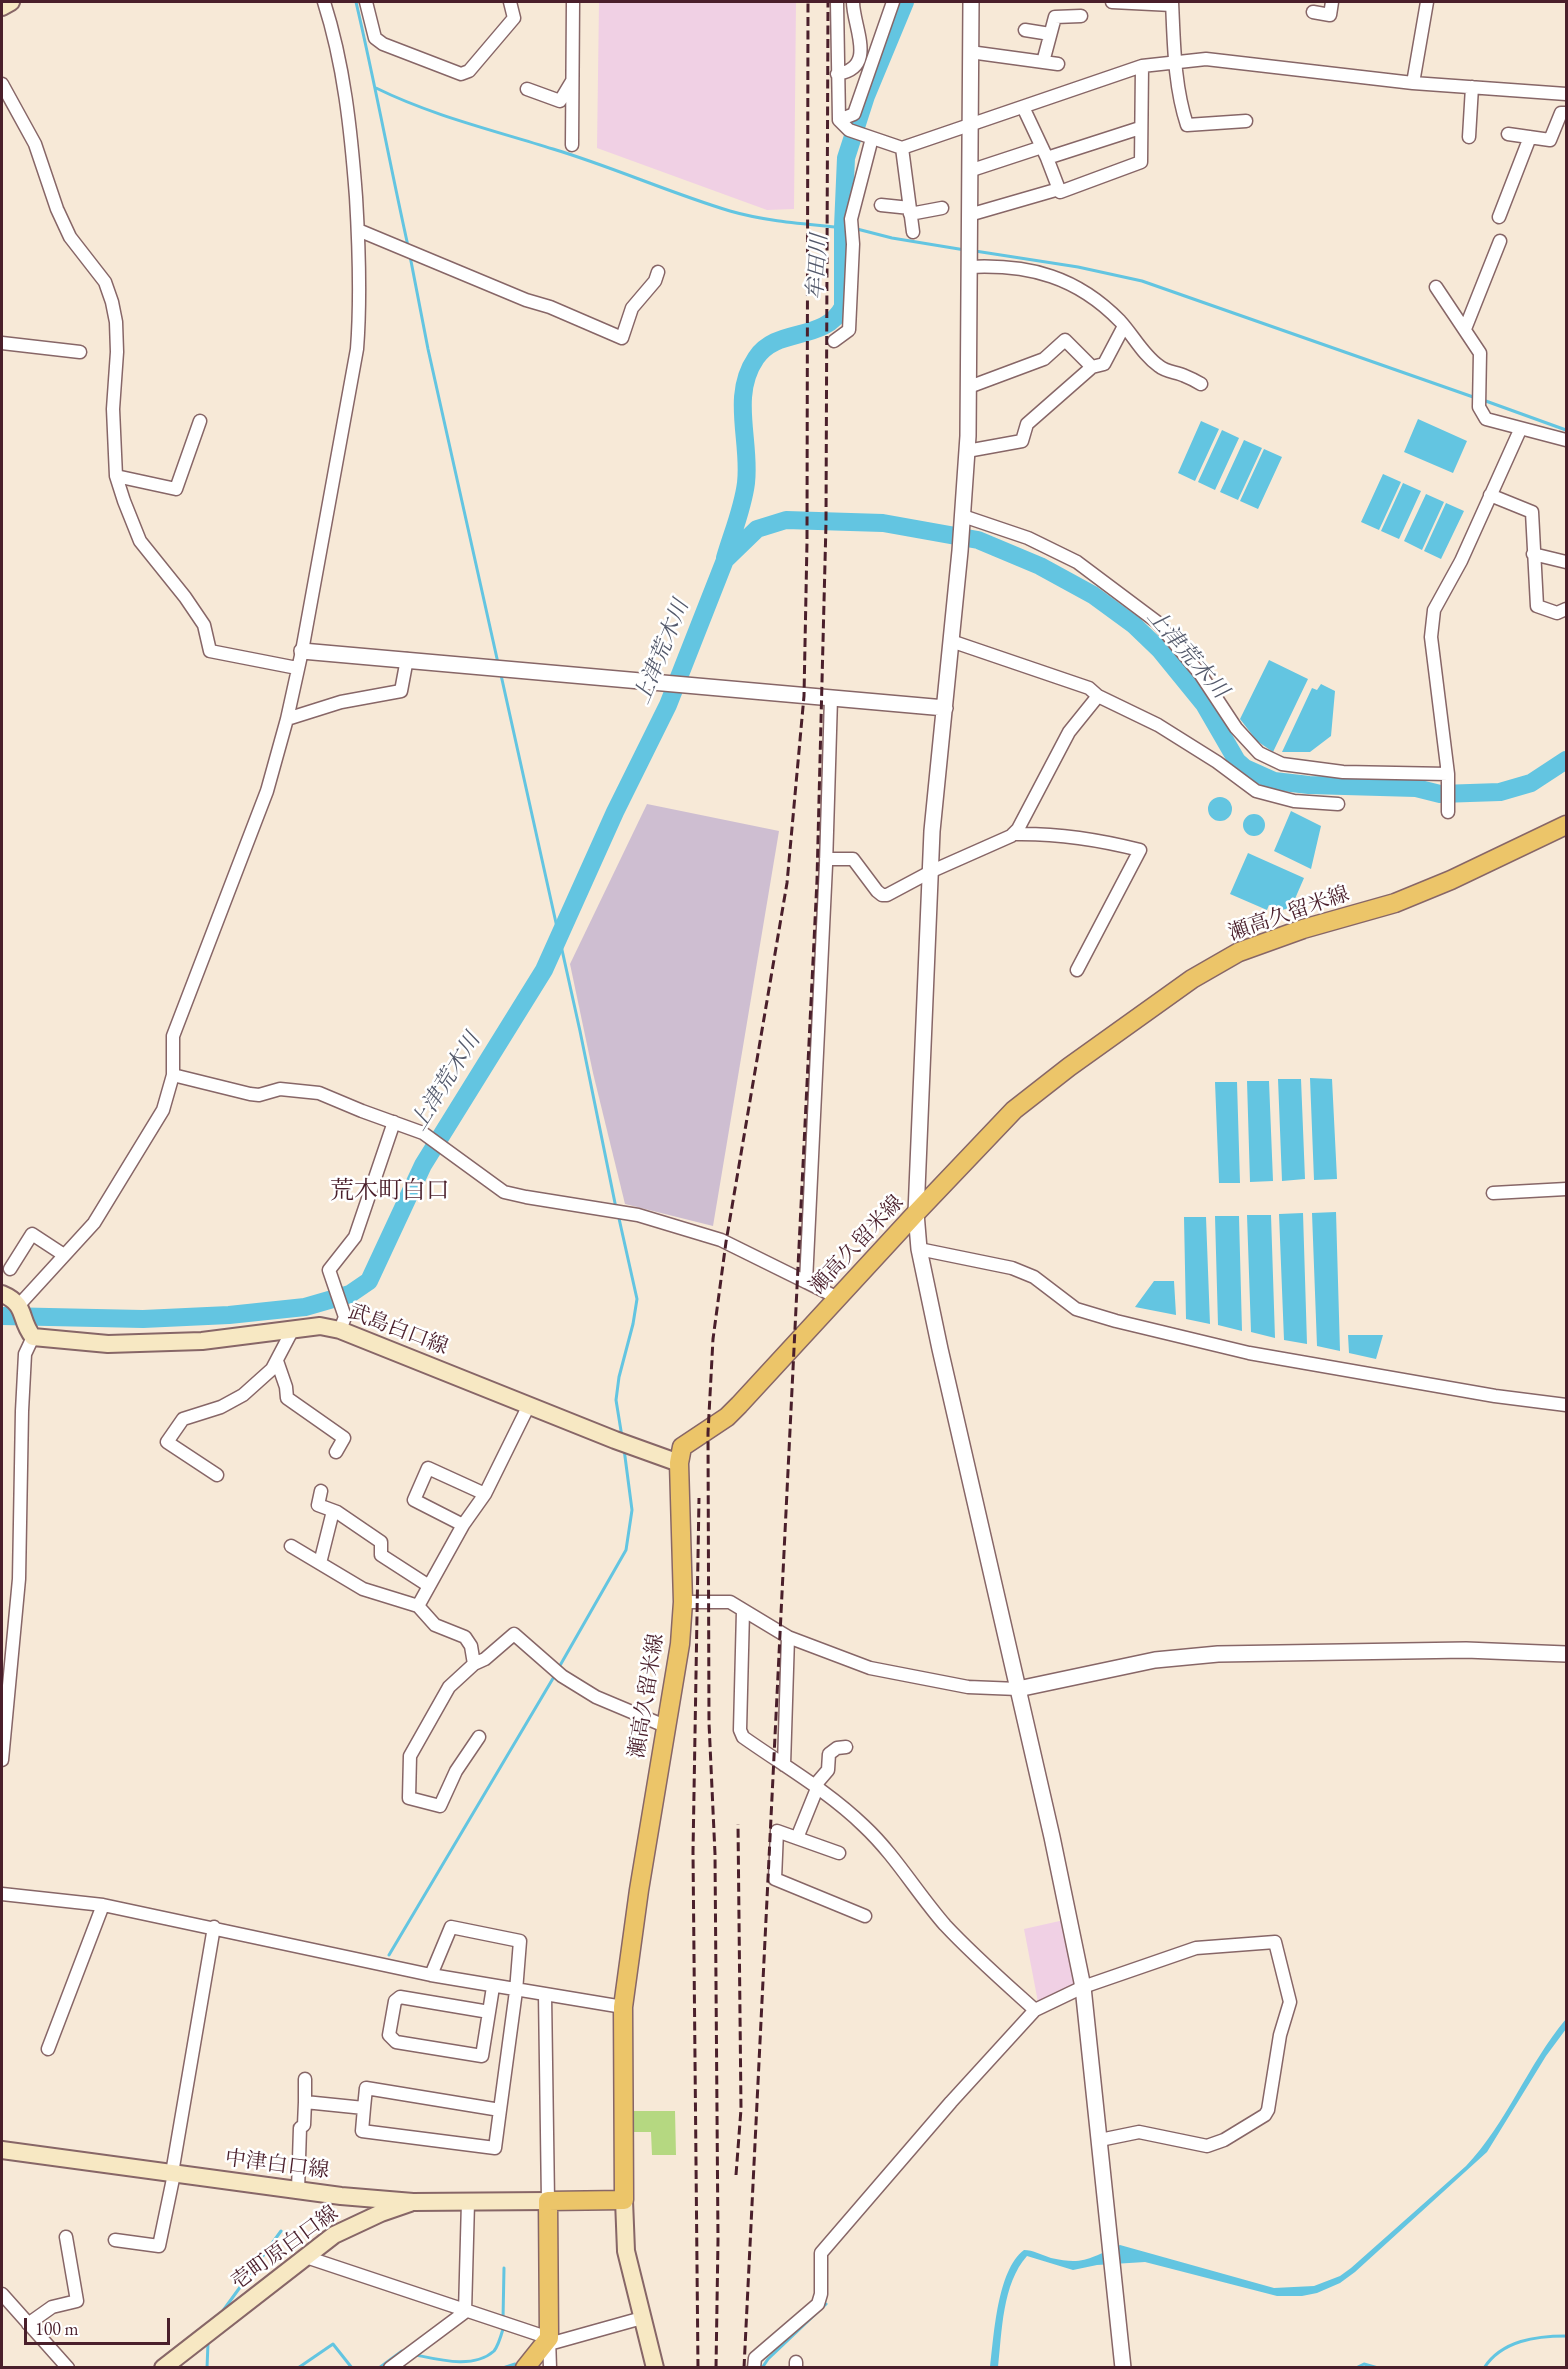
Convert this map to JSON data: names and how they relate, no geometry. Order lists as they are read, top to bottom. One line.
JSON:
{"streets":{"main road":["瀬高久留米線","武島白口線","中津白口線","壱町原白口線"]},"crossings":[["瀬高久留米線","武島白口線"],["中津白口線","壱町原白口線"]],"districts":["荒木町白口"],"water":["牟田川","上津荒木川"],"scale_bar":"100 m"}
